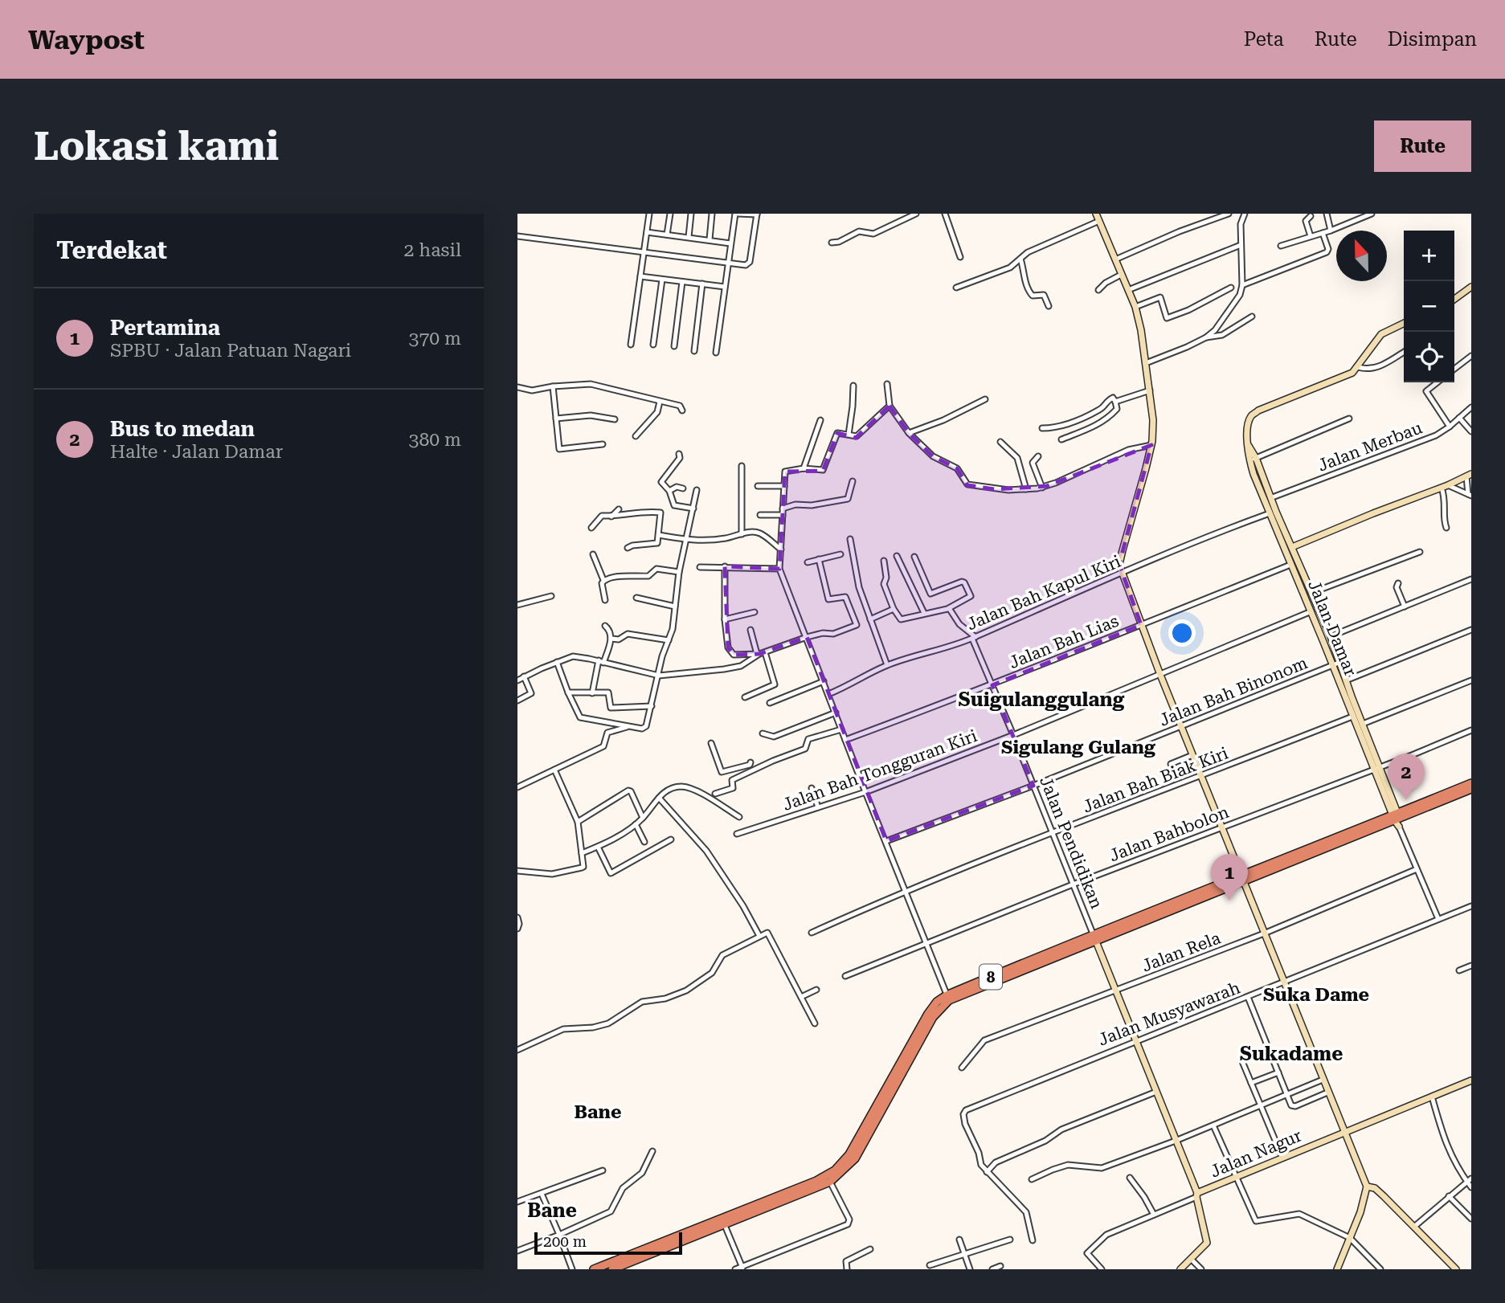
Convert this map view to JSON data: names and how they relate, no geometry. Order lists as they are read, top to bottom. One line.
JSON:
{"streets":{"highway":["8"],"street":["Jalan Merbau","Jalan Bah Kapul Kiri","Jalan Damar","Jalan Bah Lias","Jalan Bah Binonom","Jalan Bah Tongguran Kiri","Jalan Bah Biak Kiri","Jalan Bahbolon","Jalan Pendidikan","Jalan Rela","Jalan Musyawarah","Jalan Nagur"]},"crossings":[["Jalan Merbau","Jalan Damar"],["Jalan Bah Kapul Kiri","Jalan Damar"],["Jalan Bah Kapul Kiri","Jalan Pendidikan"],["Jalan Damar","Jalan Bah Lias"],["Jalan Damar","Jalan Bah Binonom"],["Jalan Damar","Jalan Bah Tongguran Kiri"],["Jalan Damar","Jalan Bah Biak Kiri"],["Jalan Damar","Jalan Bahbolon"],["Jalan Damar","8"],["Jalan Bah Lias","Jalan Pendidikan"],["Jalan Bah Binonom","Jalan Pendidikan"],["Jalan Bah Tongguran Kiri","Jalan Pendidikan"],["Jalan Bah Biak Kiri","Jalan Pendidikan"],["Jalan Bahbolon","Jalan Pendidikan"],["Jalan Pendidikan","Jalan Rela"],["Jalan Pendidikan","8"],["Jalan Pendidikan","Jalan Musyawarah"],["Jalan Pendidikan","Jalan Nagur"]],"districts":["Suigulanggulang","Sigulang Gulang","Suka Dame","Sukadame","Bane","Bane"],"scale_bar":"200 m","north":"top","page":{"header":"Waypost","nav":["Peta","Rute","Disimpan"],"buttons":"Rute","title":"Lokasi kami","heading":["Terdekat","2 hasil"],"map_buttons":["+","−"],"list":[{"mark":"1","name":"Pertamina","note":"SPBU · Jalan Patuan Nagari","value":"370 m"},{"mark":"2","name":"Bus to medan","note":"Halte · Jalan Damar","value":"380 m"}],"pins":["2","1"],"scale":"200 m"}}
